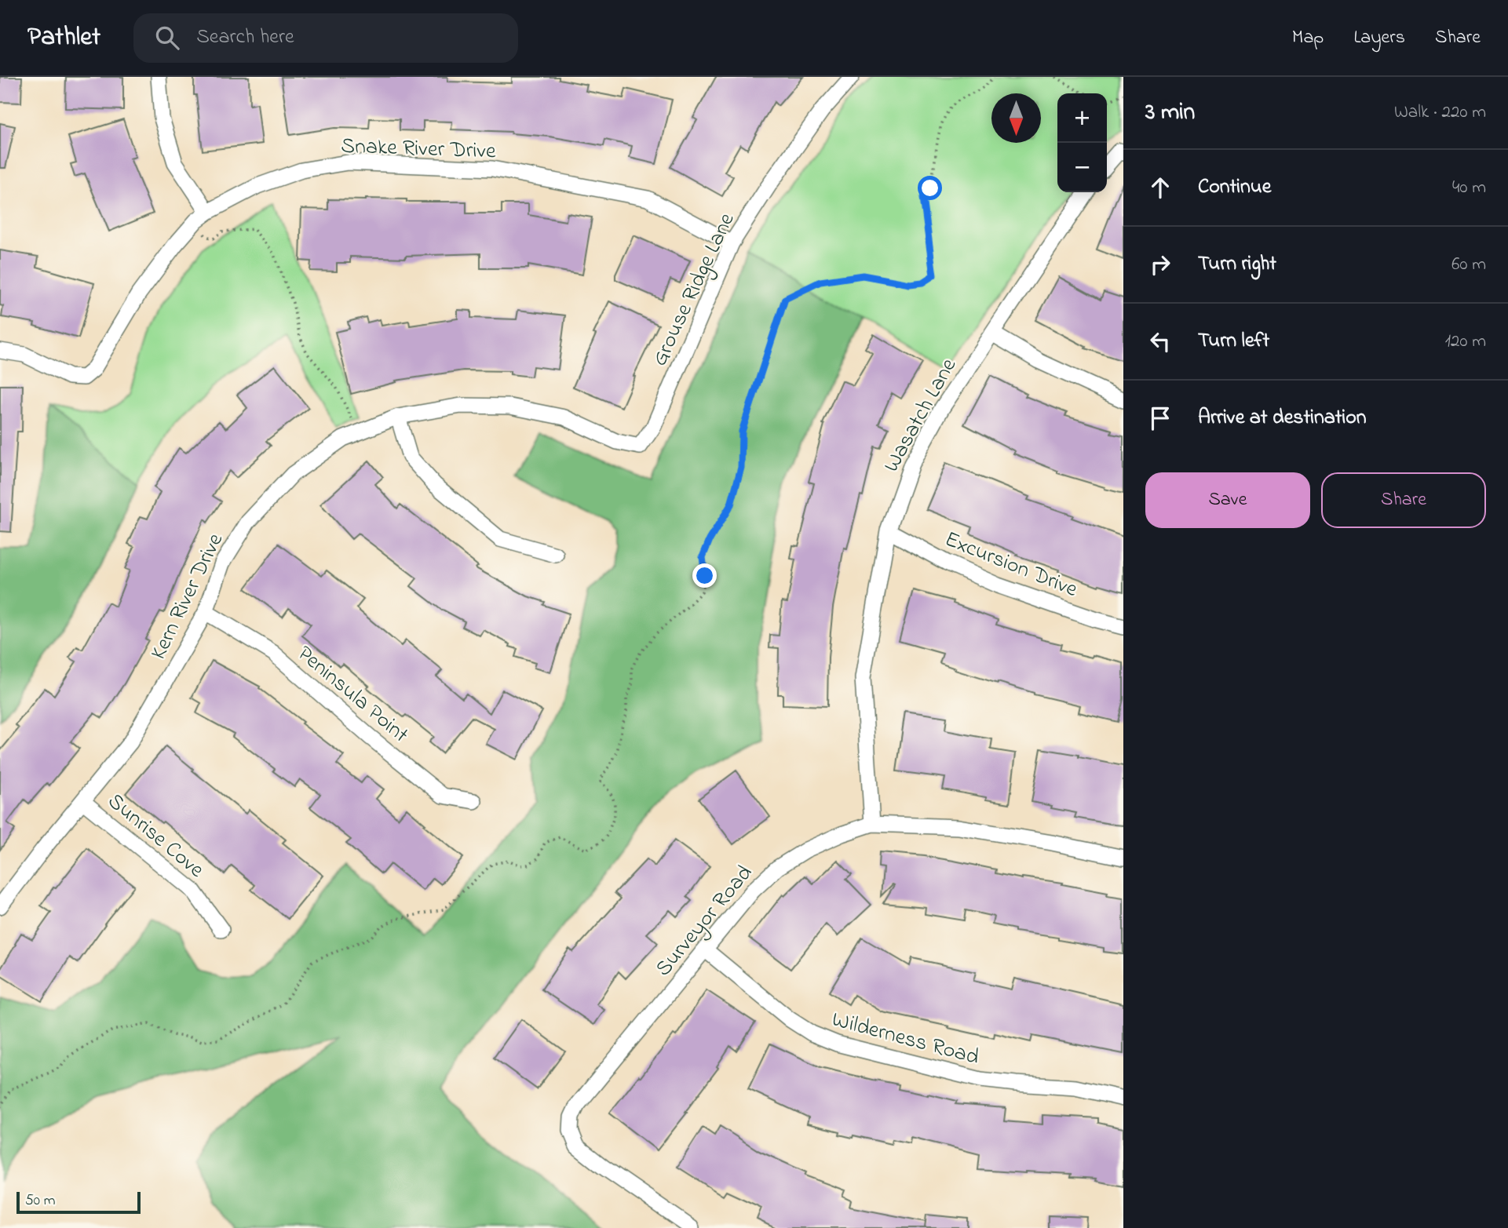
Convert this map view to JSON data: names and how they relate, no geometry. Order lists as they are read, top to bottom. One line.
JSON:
{"streets":{"street":["Snake River Drive","Grouse Ridge Lane","Wasatch Lane","Excursion Drive","Kern River Drive","Peninsula Point","Sunrise Cove","Surveyor Road","Wilderness Road"]},"crossings":[["Snake River Drive","Grouse Ridge Lane"],["Grouse Ridge Lane","Kern River Drive"],["Wasatch Lane","Excursion Drive"],["Wasatch Lane","Surveyor Road"],["Kern River Drive","Peninsula Point"],["Kern River Drive","Sunrise Cove"],["Surveyor Road","Wilderness Road"]],"scale_bar":"50 m","north":"bottom","page":{"header":"Pathlet","search":"Search here","nav":["Map","Layers","Share"],"heading":["3 min","Walk · 220 m"],"map_buttons":["+","−"],"list":[["Continue","40 m"],["Turn right","60 m"],["Turn left","120 m"],"Arrive at destination"],"buttons":["Save","Share"],"scale":"50 m"}}
